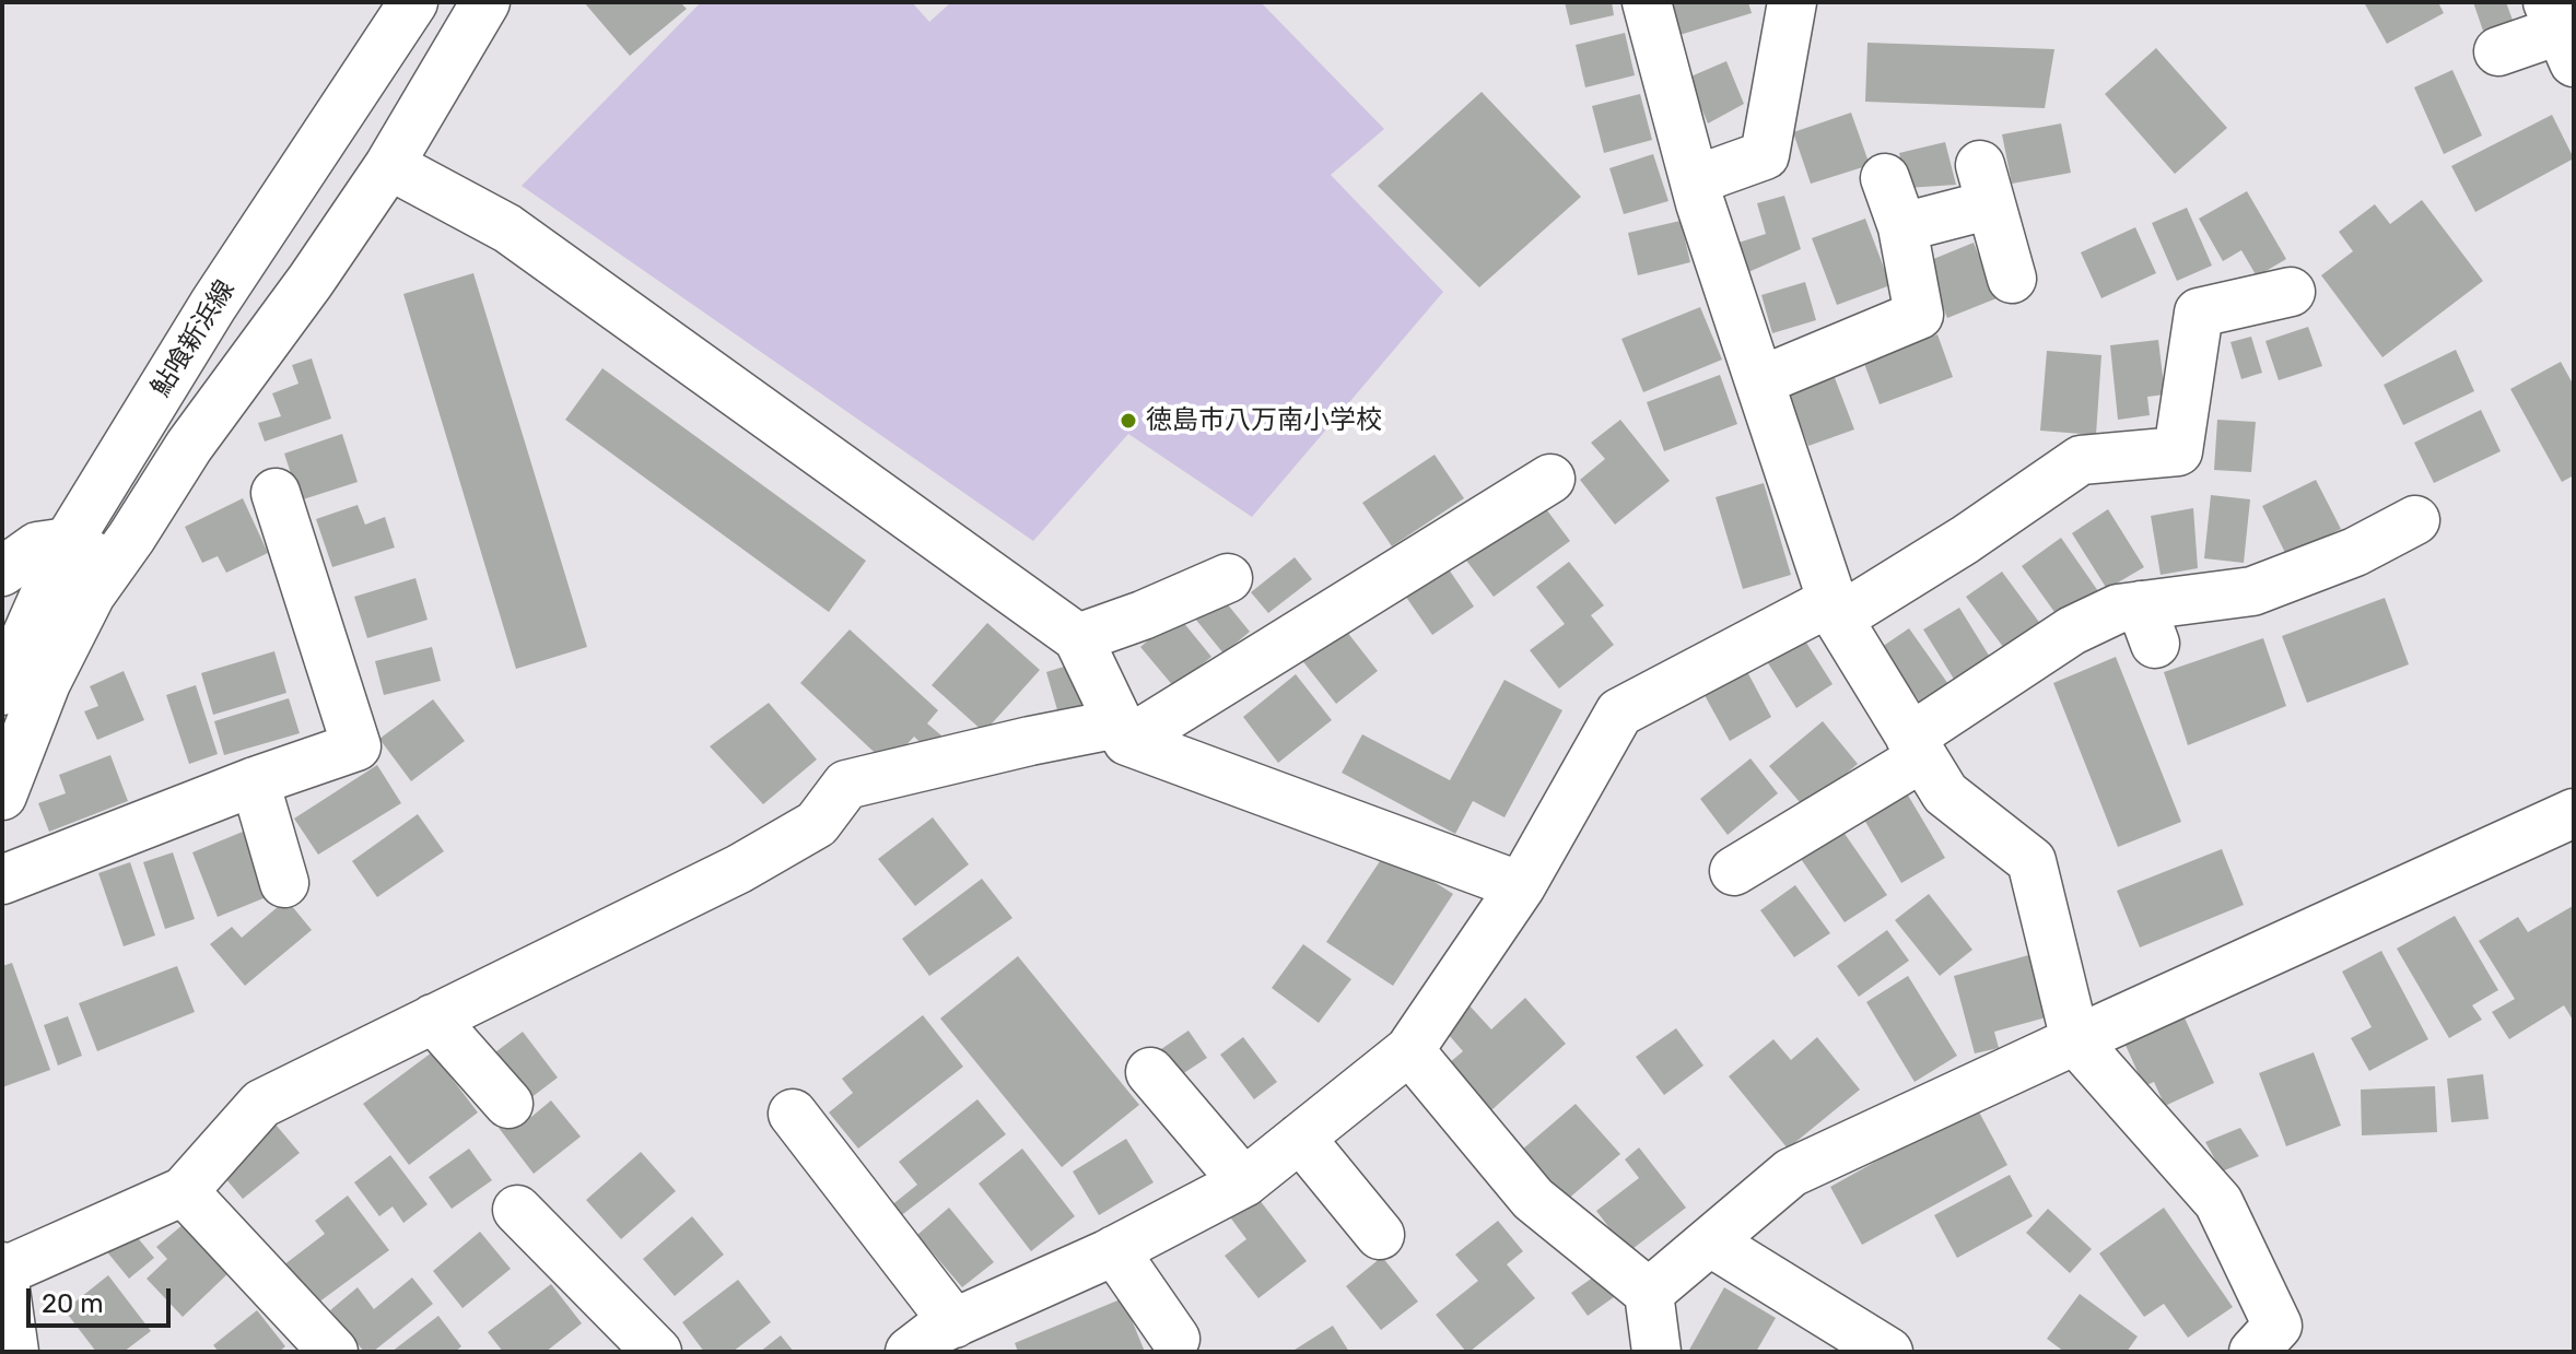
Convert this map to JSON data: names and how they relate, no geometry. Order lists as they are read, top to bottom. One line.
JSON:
{"streets":{"street":["鮎喰新浜線"]},"places":["徳島市八万南小学校"],"scale_bar":"20 m"}
